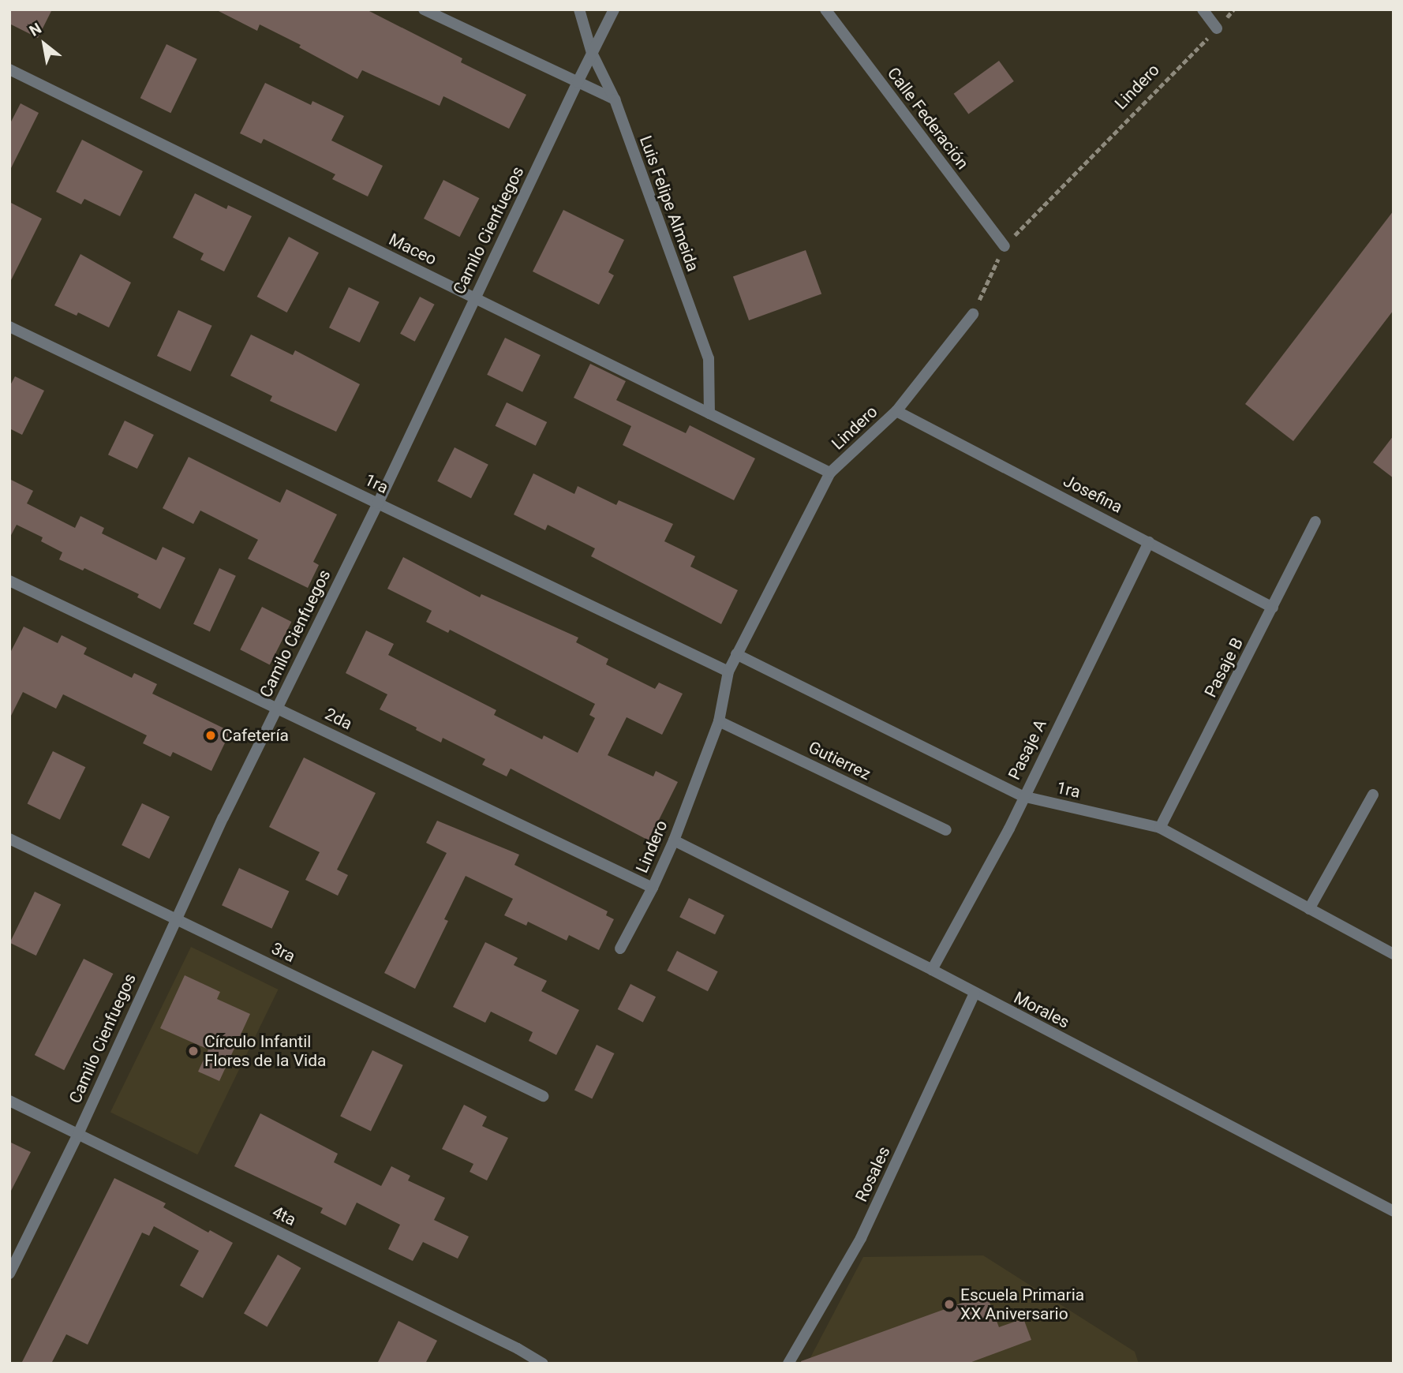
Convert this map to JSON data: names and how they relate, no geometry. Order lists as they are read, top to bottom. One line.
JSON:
{"streets":{"street":["Lindero","Calle Federación","Luis Felipe Almeida","Camilo Cienfuegos","Maceo","1ra","Josefina","Pasaje B","2da","Pasaje A","Gutierrez","3ra","Morales","Rosales","4ta"]},"crossings":[["Lindero","Calle Federación"],["Lindero","Maceo"],["Lindero","1ra"],["Lindero","Josefina"],["Lindero","2da"],["Lindero","Gutierrez"],["Lindero","Morales"],["Luis Felipe Almeida","Camilo Cienfuegos"],["Luis Felipe Almeida","Maceo"],["Camilo Cienfuegos","Maceo"],["Camilo Cienfuegos","1ra"],["Camilo Cienfuegos","2da"],["Camilo Cienfuegos","3ra"],["Camilo Cienfuegos","4ta"],["1ra","Pasaje B"],["1ra","Pasaje A"],["Josefina","Pasaje B"],["Josefina","Pasaje A"],["Pasaje A","Morales"],["Morales","Rosales"]],"places":["Cafetería","Círculo Infantil Flores de la Vida","Escuela Primaria XX Aniversario"],"north":"top left"}
